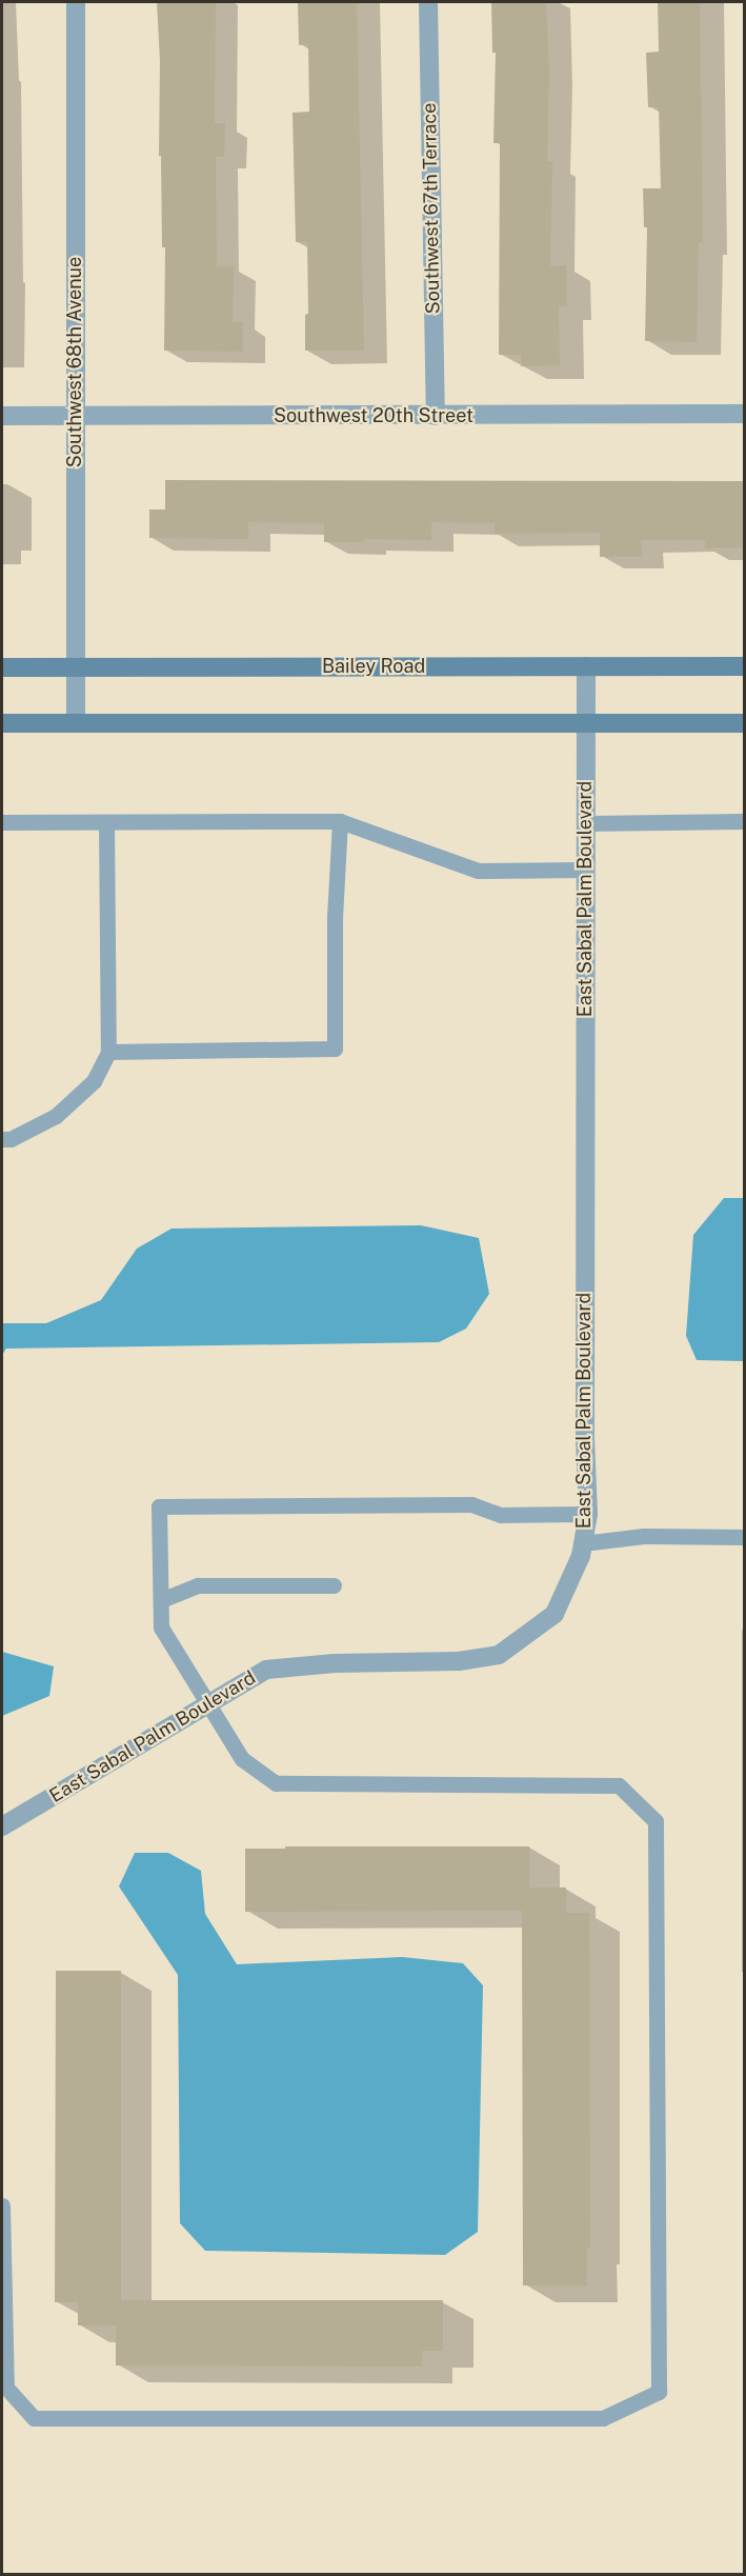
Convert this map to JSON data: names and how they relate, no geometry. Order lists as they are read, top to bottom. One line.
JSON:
{"streets":{"street":["Southwest 67th Terrace","Southwest 68th Avenue","Southwest 20th Street","Bailey Road","East Sabal Palm Boulevard"]},"crossings":[["Southwest 67th Terrace","Southwest 20th Street"],["Southwest 68th Avenue","Southwest 20th Street"],["Southwest 68th Avenue","Bailey Road"],["Bailey Road","East Sabal Palm Boulevard"]]}
